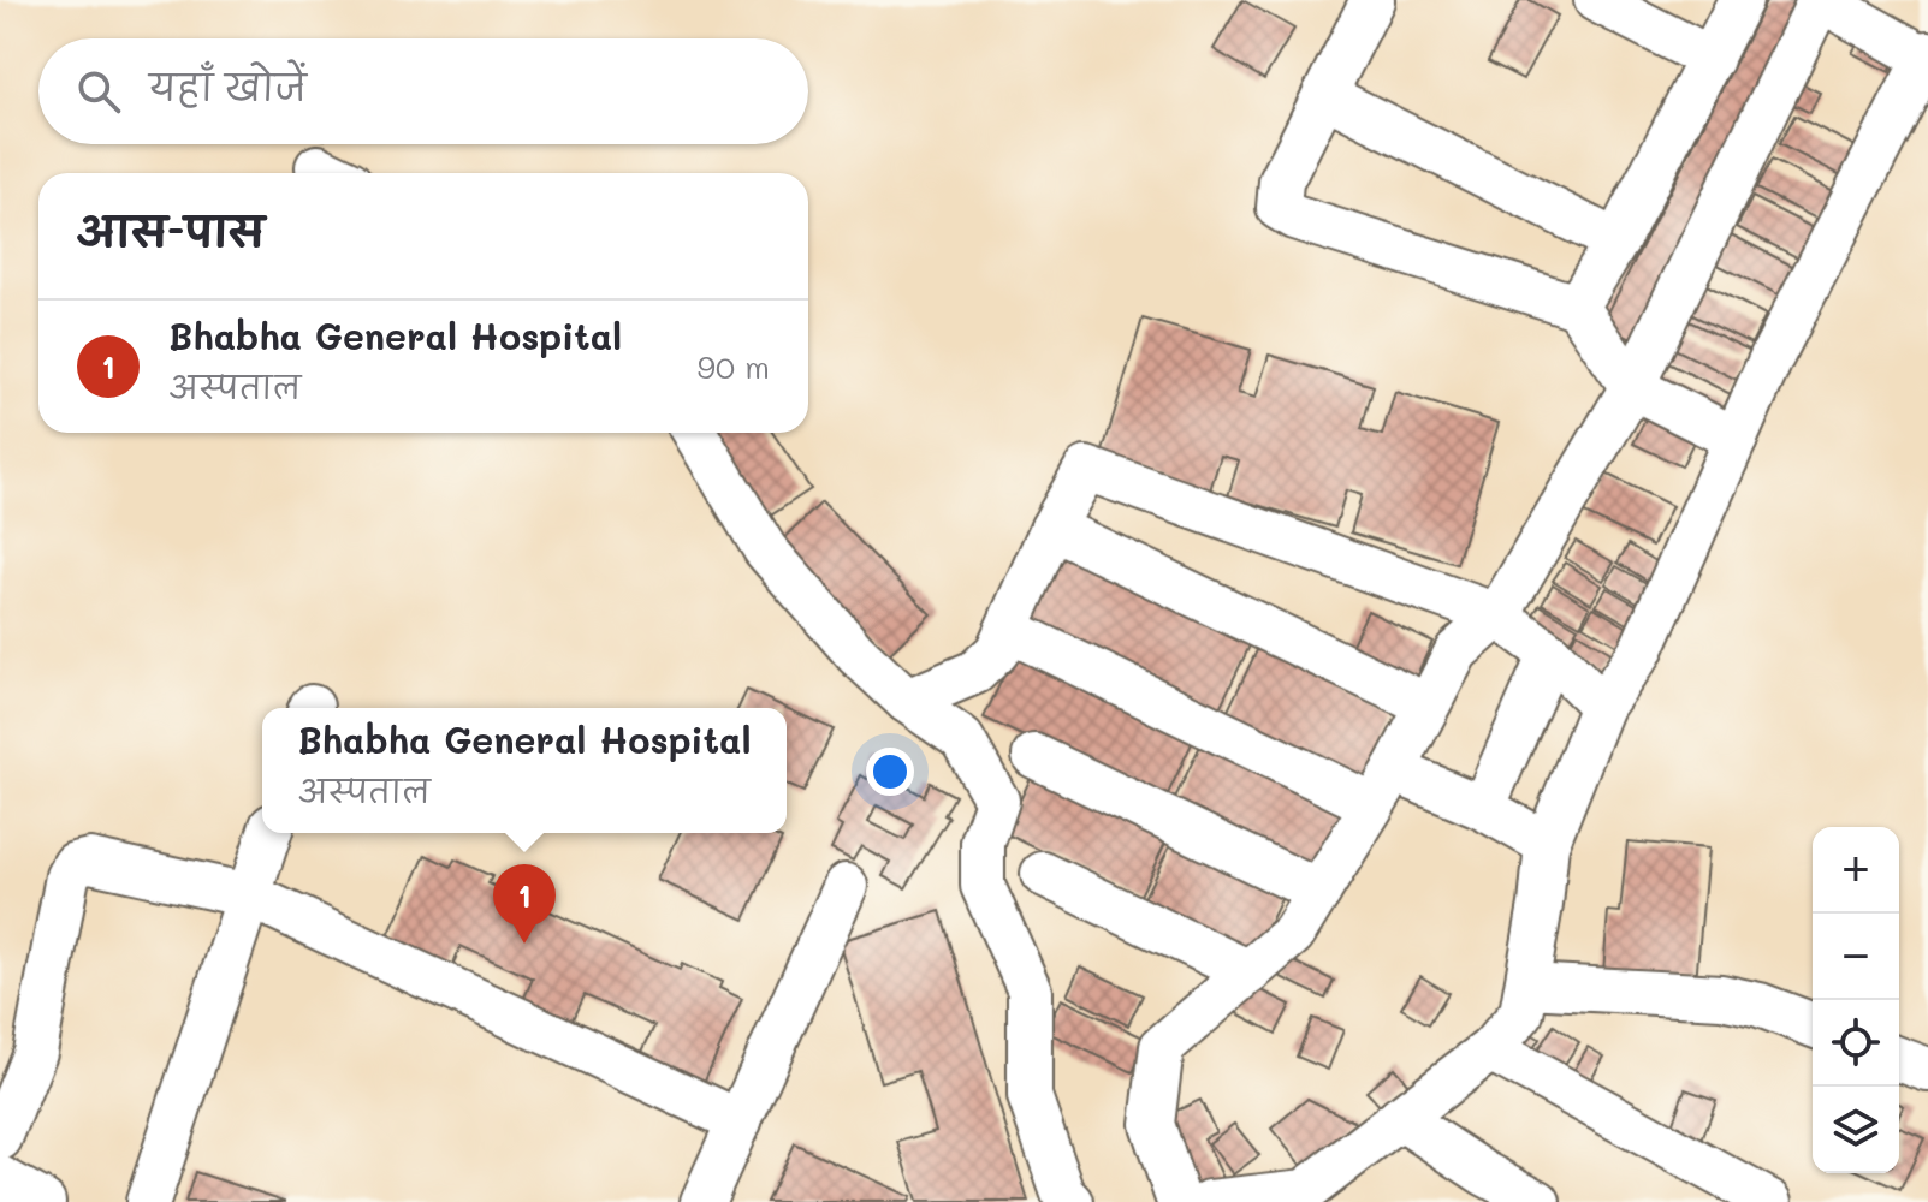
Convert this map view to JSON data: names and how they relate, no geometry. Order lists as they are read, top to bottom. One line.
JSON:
{"page":{"search":"यहाँ खोजें","heading":"आस-पास","list":[{"mark":"1","name":"Bhabha General Hospital","note":"अस्पताल","value":"90 m"}],"popup":["Bhabha General Hospital","अस्पताल"],"map_buttons":["+","−"],"pins":"1"}}
